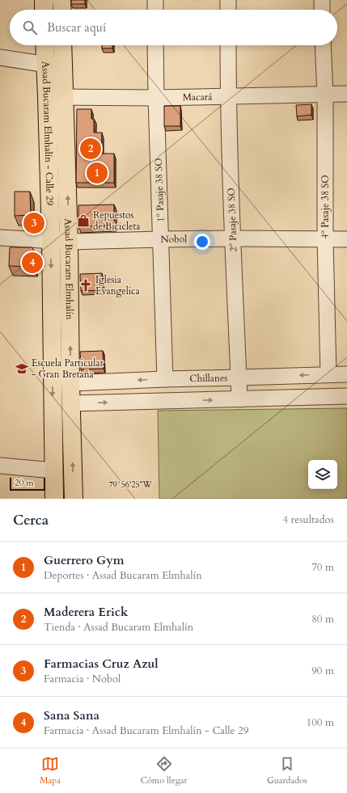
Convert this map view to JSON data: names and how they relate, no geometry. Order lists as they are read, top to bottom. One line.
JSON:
{"streets":{"main road":["Assad Bucaram Elmhalín - Calle 29","Assad Bucaram Elmhalín"],"street":["Macará","1º Pasaje 38 SO","4º Pasaje 38 SO","2º Pasaje 38 SO","Nobol","Chillanes"]},"crossings":[["Macará","Assad Bucaram Elmhalín - Calle 29"],["Macará","1º Pasaje 38 SO"],["Macará","4º Pasaje 38 SO"],["Macará","2º Pasaje 38 SO"],["Macará","Assad Bucaram Elmhalín"],["Assad Bucaram Elmhalín - Calle 29","Nobol"],["1º Pasaje 38 SO","Nobol"],["1º Pasaje 38 SO","Chillanes"],["4º Pasaje 38 SO","Nobol"],["4º Pasaje 38 SO","Chillanes"],["2º Pasaje 38 SO","Nobol"],["2º Pasaje 38 SO","Chillanes"],["Nobol","Assad Bucaram Elmhalín"],["Assad Bucaram Elmhalín","Chillanes"]],"one_way":["Assad Bucaram Elmhalín - Calle 29","Assad Bucaram Elmhalín"],"places":{"shop":["Repuestos de Bicicleta"],"church":["Iglesia Evangelica"],"school or university":["Escuela Particular - Gran Bretaña"]},"scale_bar":"20 m","page":{"search":"Buscar aquí","pins":["2","1","3","4"],"scale":"20 m","heading":["Cerca","4 resultados"],"list":[{"mark":"1","name":"Guerrero Gym","note":"Deportes · Assad Bucaram Elmhalín","value":"70 m"},{"mark":"2","name":"Maderera Erick","note":"Tienda · Assad Bucaram Elmhalín","value":"80 m"},{"mark":"3","name":"Farmacias Cruz Azul","note":"Farmacia · Nobol","value":"90 m"},{"mark":"4","name":"Sana Sana","note":"Farmacia · Assad Bucaram Elmhalín - Calle 29","value":"100 m"}],"nav":["Mapa","Cómo llegar","Guardados"]},"coordinates":["79°56'25\"W"]}
